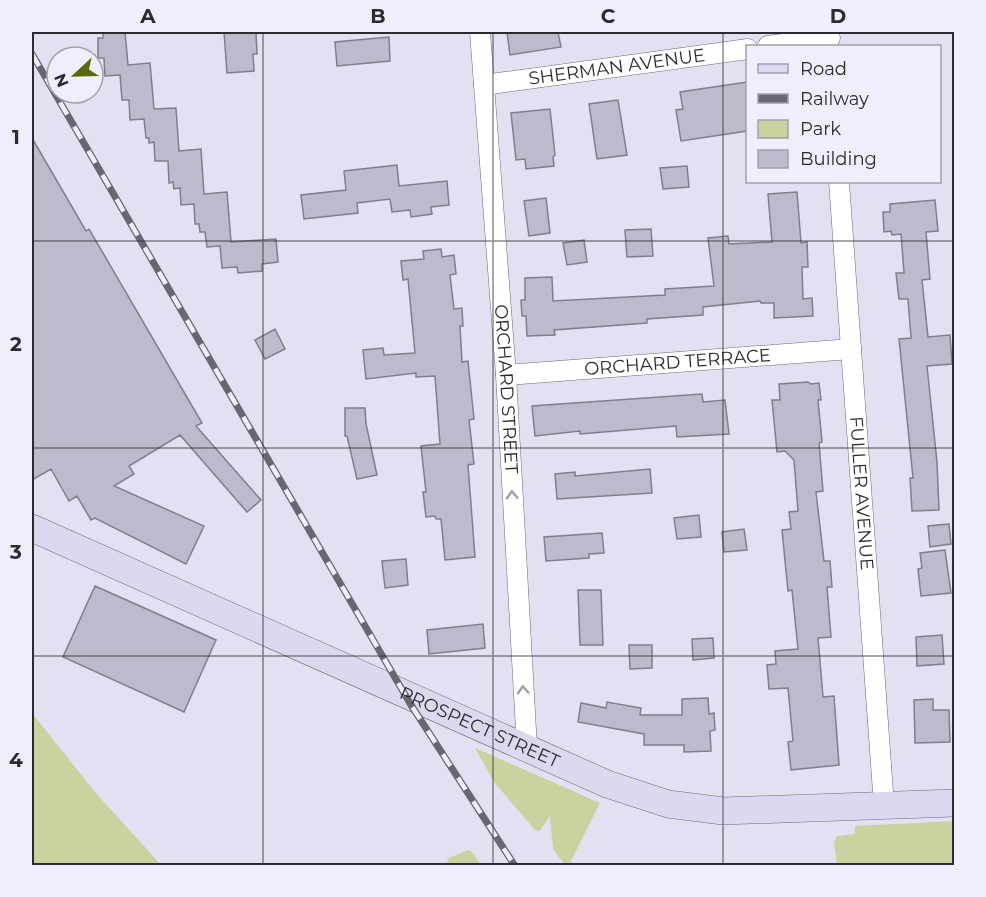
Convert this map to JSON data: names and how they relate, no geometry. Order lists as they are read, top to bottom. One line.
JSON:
{"streets":{"main road":["PROSPECT STREET"],"street":["SHERMAN AVENUE","ORCHARD TERRACE","ORCHARD STREET","FULLER AVENUE"]},"crossings":[["SHERMAN AVENUE","ORCHARD STREET"],["ORCHARD TERRACE","ORCHARD STREET"],["ORCHARD TERRACE","FULLER AVENUE"],["ORCHARD STREET","PROSPECT STREET"],["FULLER AVENUE","PROSPECT STREET"]],"one_way":["ORCHARD STREET"],"legend":["Road","Railway","Park","Building"],"north":"left","grid":{"columns":["A","B","C","D"],"rows":["1","2","3","4"]}}
